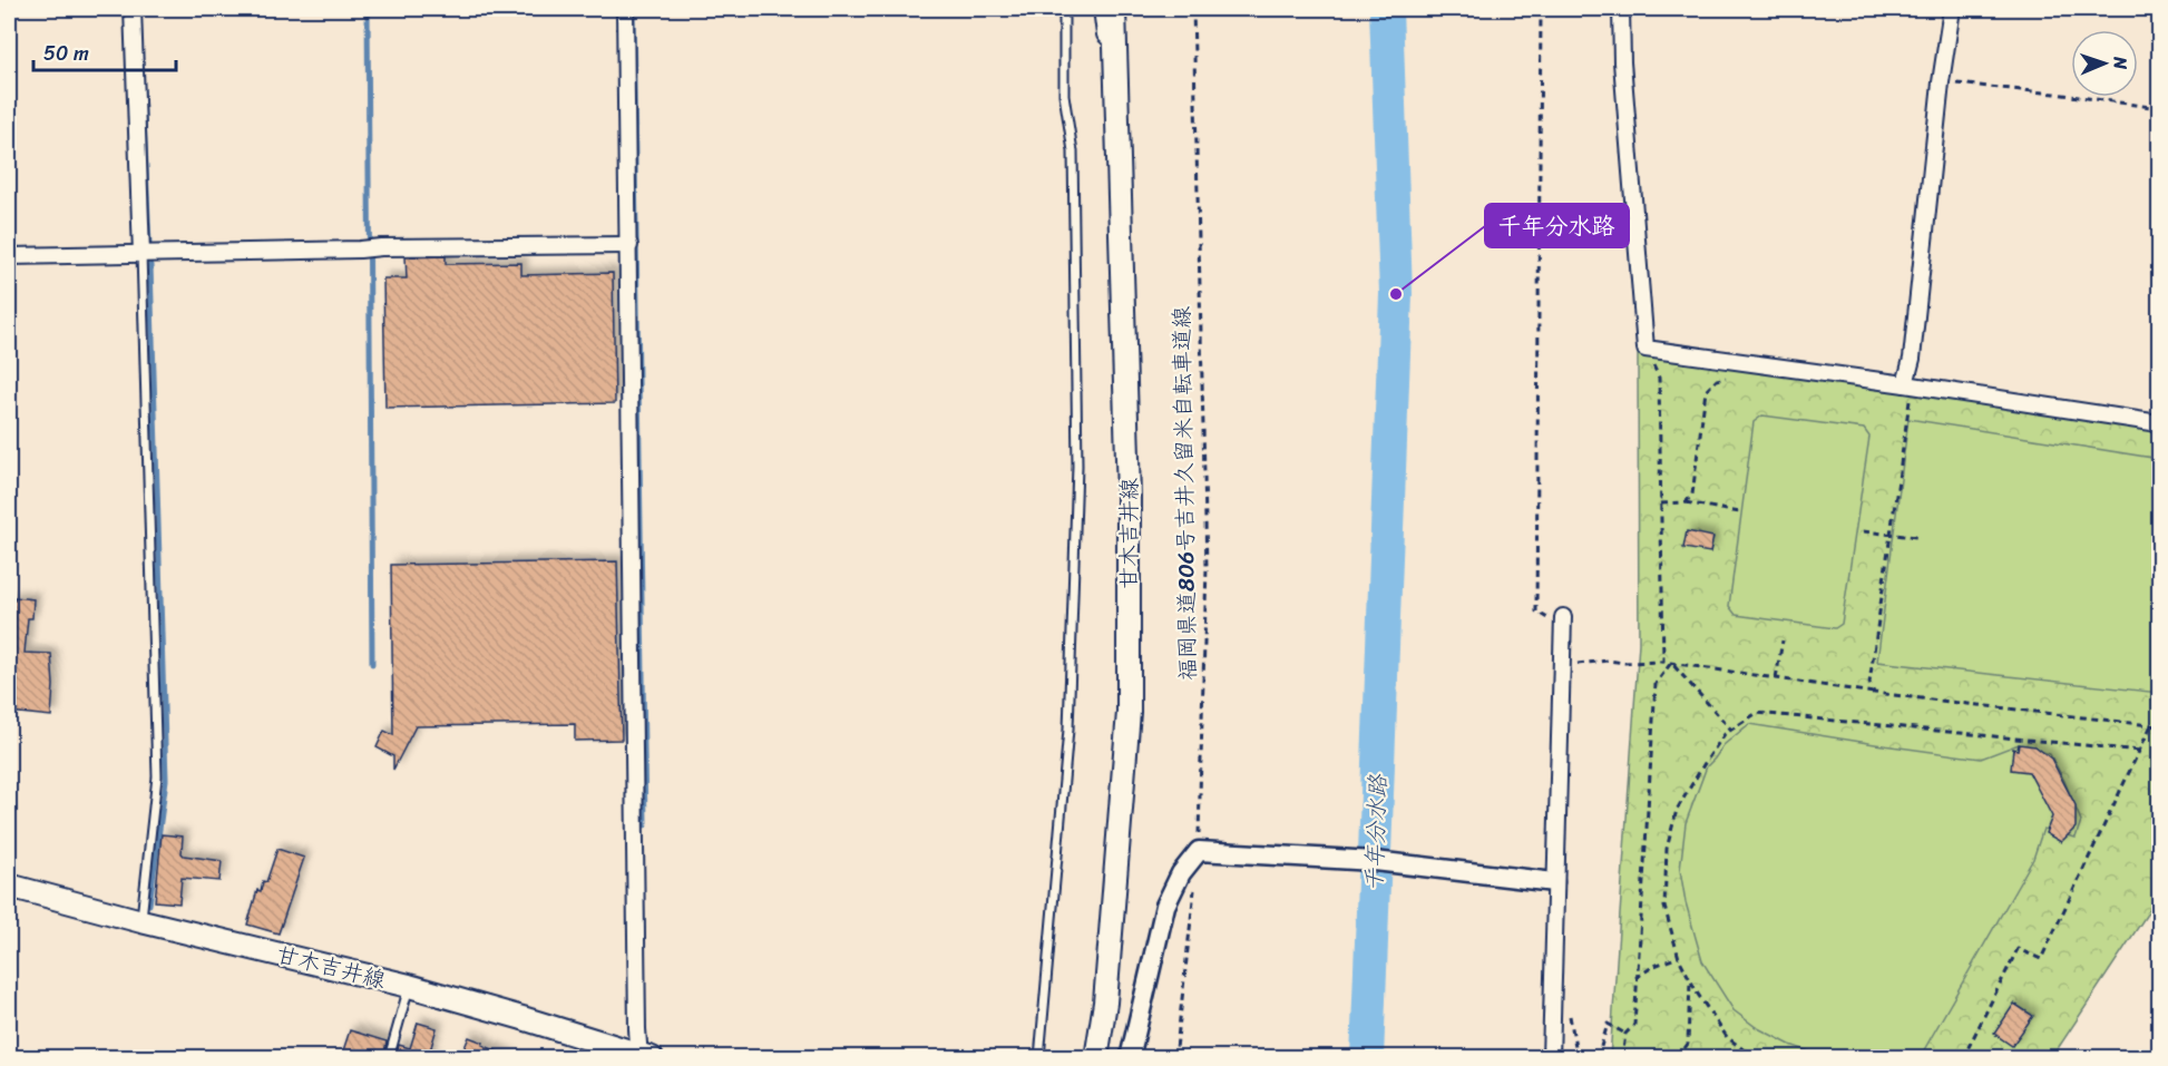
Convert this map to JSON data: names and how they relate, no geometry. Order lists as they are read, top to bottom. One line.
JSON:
{"streets":{"main road":["甘木吉井線"],"path":["福岡県道806号吉井久留米自転車道線"]},"water":["千年分水路"],"places":["千年分水路"],"scale_bar":"50 m","north":"right"}
